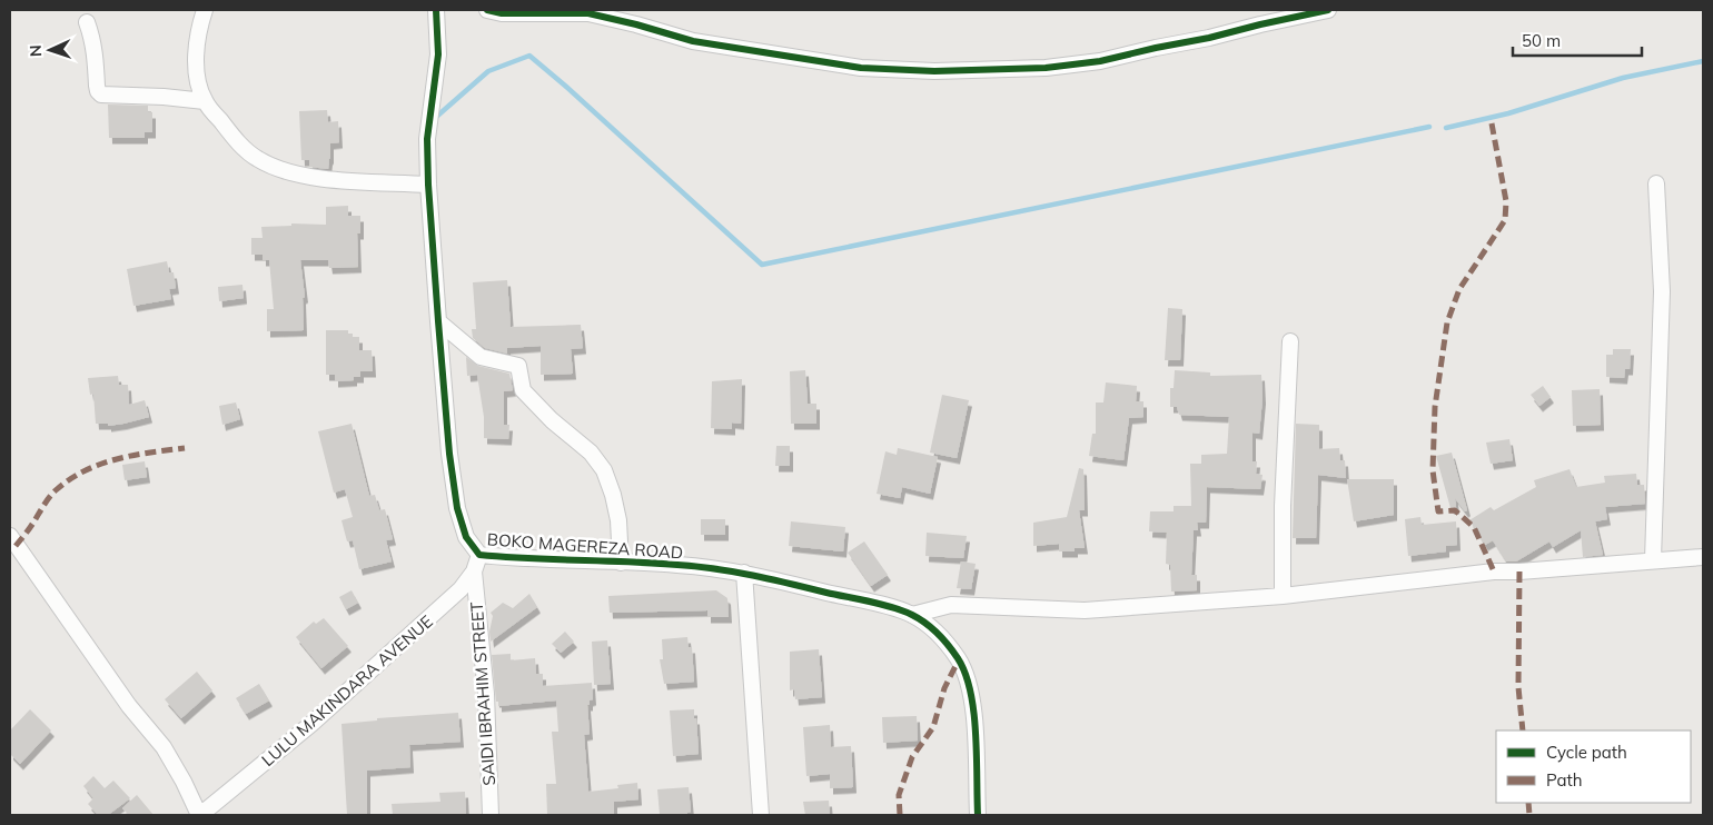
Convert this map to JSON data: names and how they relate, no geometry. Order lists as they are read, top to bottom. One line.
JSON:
{"streets":{"street":["BOKO MAGEREZA ROAD","LULU MAKINDARA AVENUE","SAIDI IBRAHIM STREET"]},"crossings":[["BOKO MAGEREZA ROAD","LULU MAKINDARA AVENUE"],["LULU MAKINDARA AVENUE","SAIDI IBRAHIM STREET"]],"legend":["Cycle path","Path"],"scale_bar":"50 m","north":"left"}
